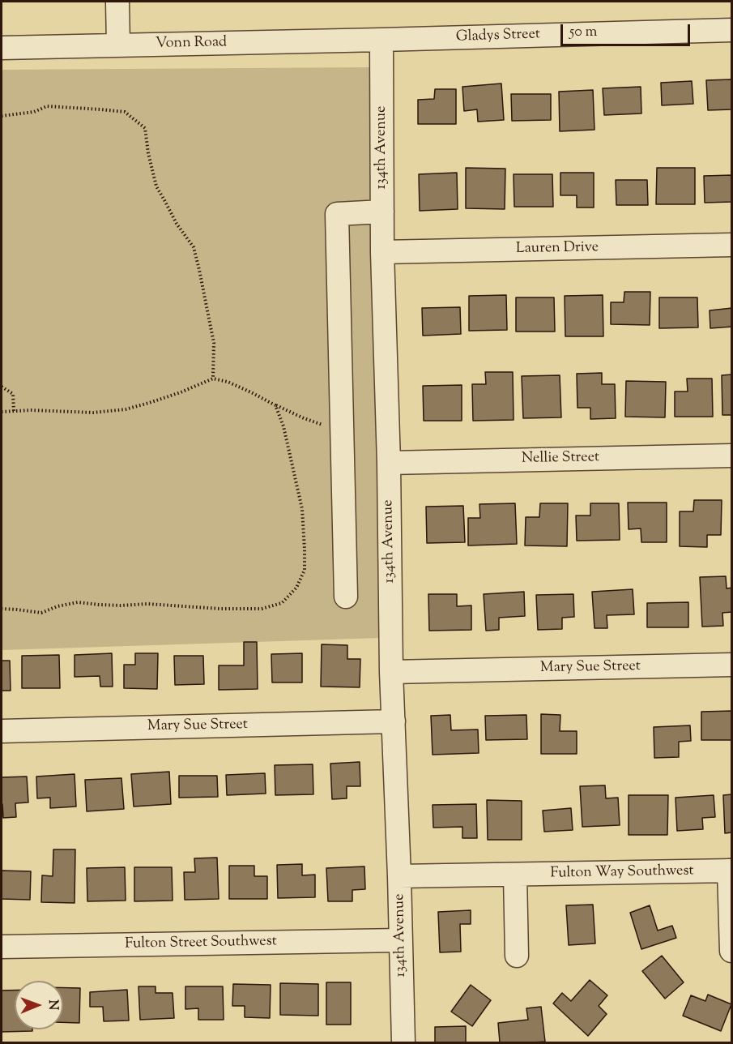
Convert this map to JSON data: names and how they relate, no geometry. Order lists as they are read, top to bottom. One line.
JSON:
{"streets":{"street":["Gladys Street","Vonn Road","134th Avenue","Lauren Drive","Nellie Street","Mary Sue Street","Fulton Way Southwest","Fulton Street Southwest"]},"crossings":[["Gladys Street","Vonn Road"],["Gladys Street","134th Avenue"],["Vonn Road","134th Avenue"],["134th Avenue","Lauren Drive"],["134th Avenue","Nellie Street"],["134th Avenue","Mary Sue Street"],["134th Avenue","Fulton Way Southwest"],["134th Avenue","Fulton Street Southwest"]],"scale_bar":"50 m","north":"right"}
